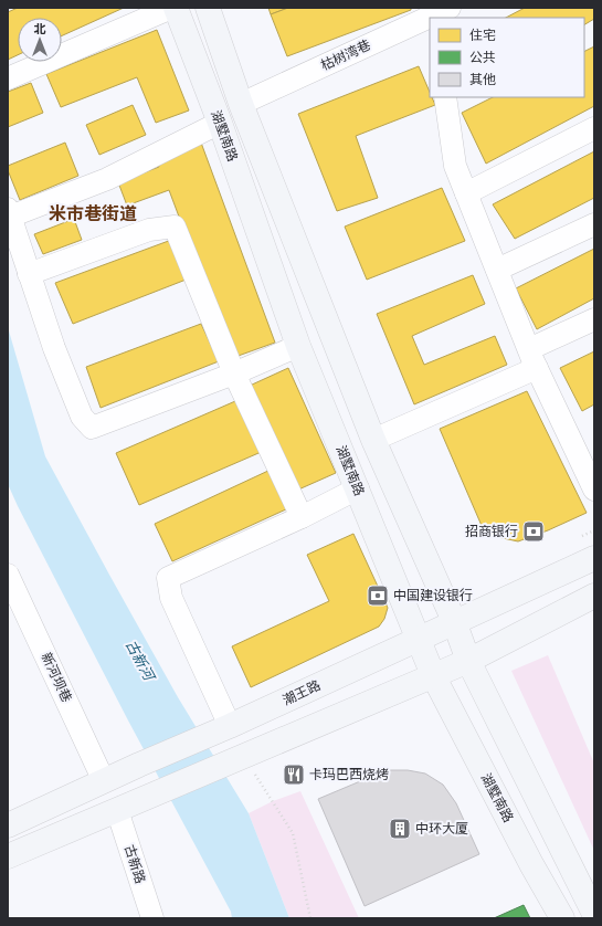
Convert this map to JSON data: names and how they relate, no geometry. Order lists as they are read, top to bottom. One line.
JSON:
{"streets":{"main road":["湖墅南路","潮王路"],"street":["枯树湾巷","新河坝巷","古新路"]},"crossings":[["枯树湾巷","湖墅南路"],["湖墅南路","潮王路"],["新河坝巷","潮王路"]],"districts":["米市巷街道"],"water":["古新河"],"places":{"bank":["招商银行","中国建设银行"],"restaurant":["卡玛巴西烧烤"],"building":["中环大厦"]},"legend":["住宅","公共","其他"],"north":"top"}
